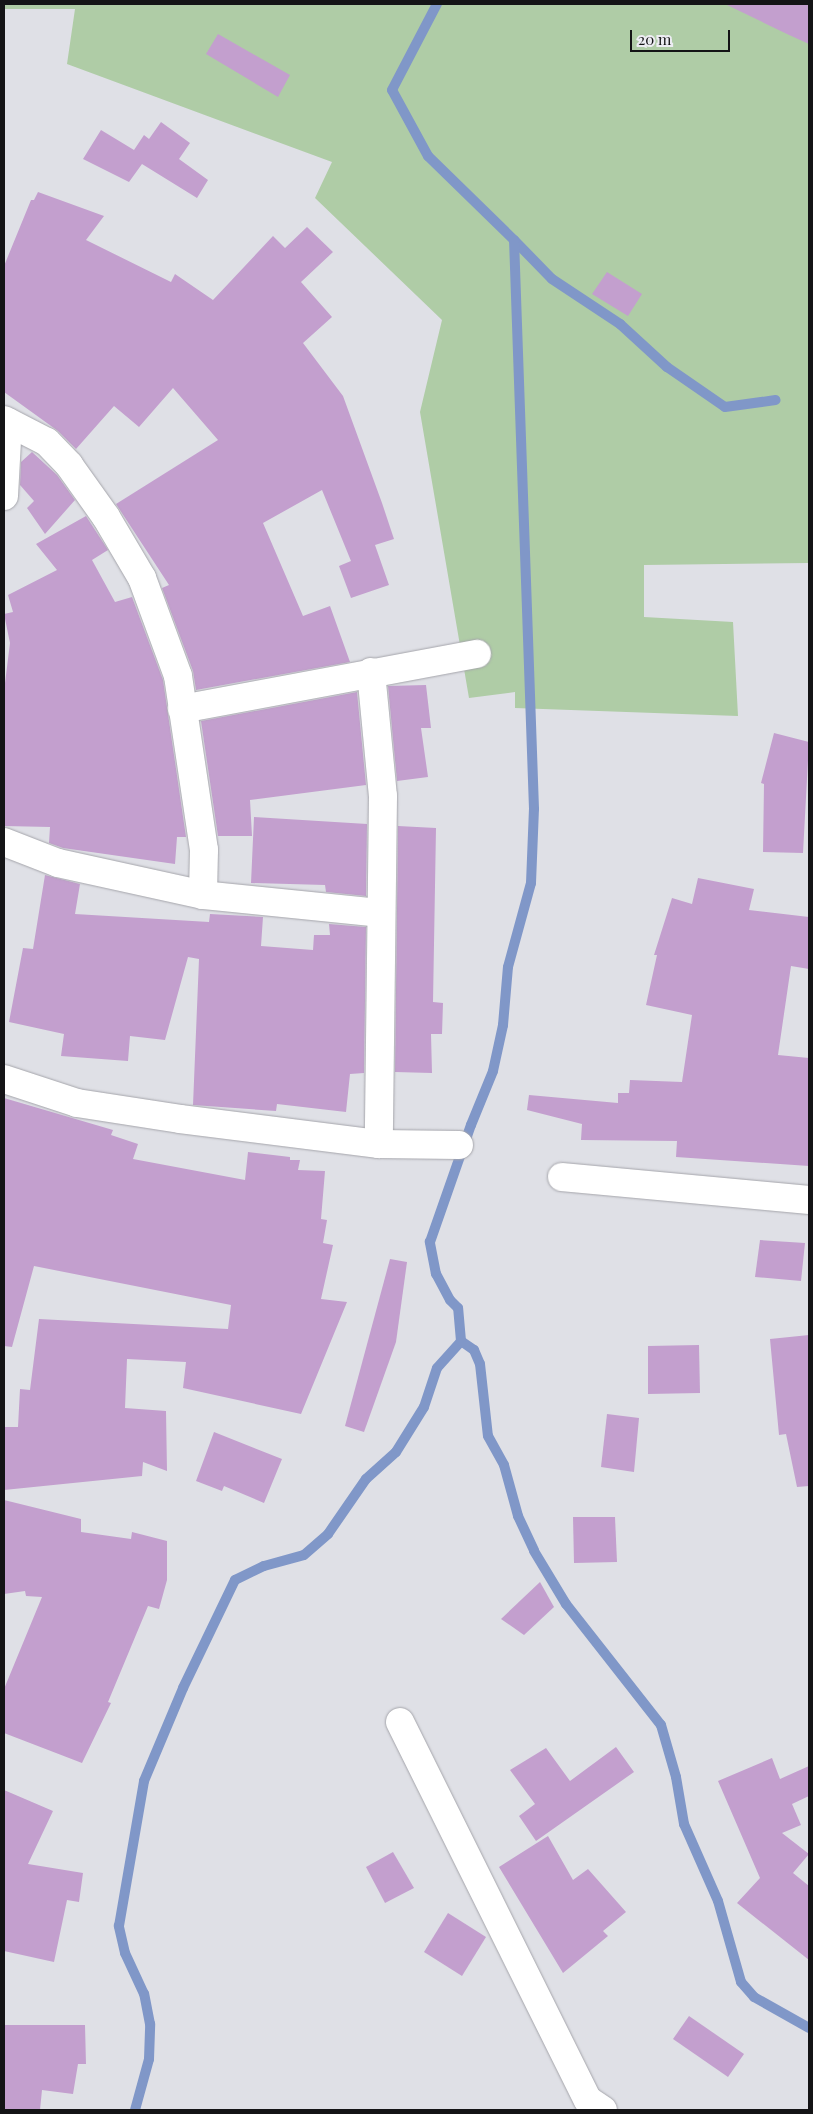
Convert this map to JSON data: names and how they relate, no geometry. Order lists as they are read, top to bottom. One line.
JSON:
{"scale_bar":"20 m"}
